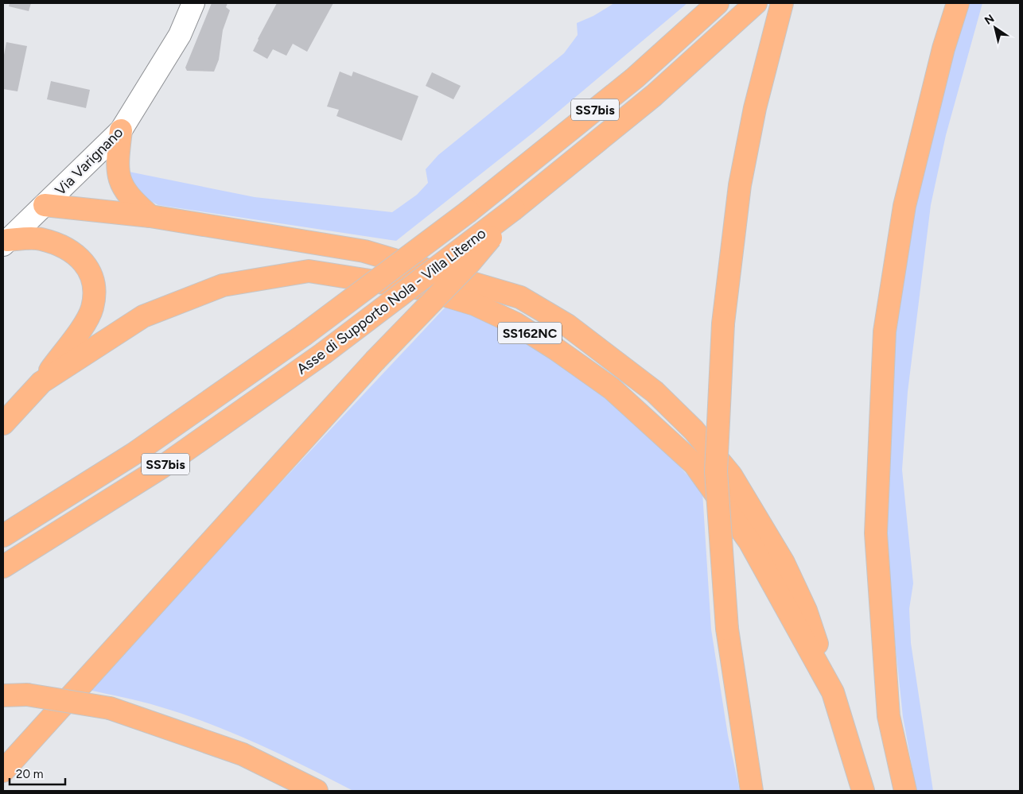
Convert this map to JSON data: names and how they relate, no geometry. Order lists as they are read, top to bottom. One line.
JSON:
{"streets":{"highway":["SS7bis","Asse di Supporto Nola - Villa Literno","SS162NC"],"main road":["Via Varignano"]},"scale_bar":"20 m","north":"top left"}
